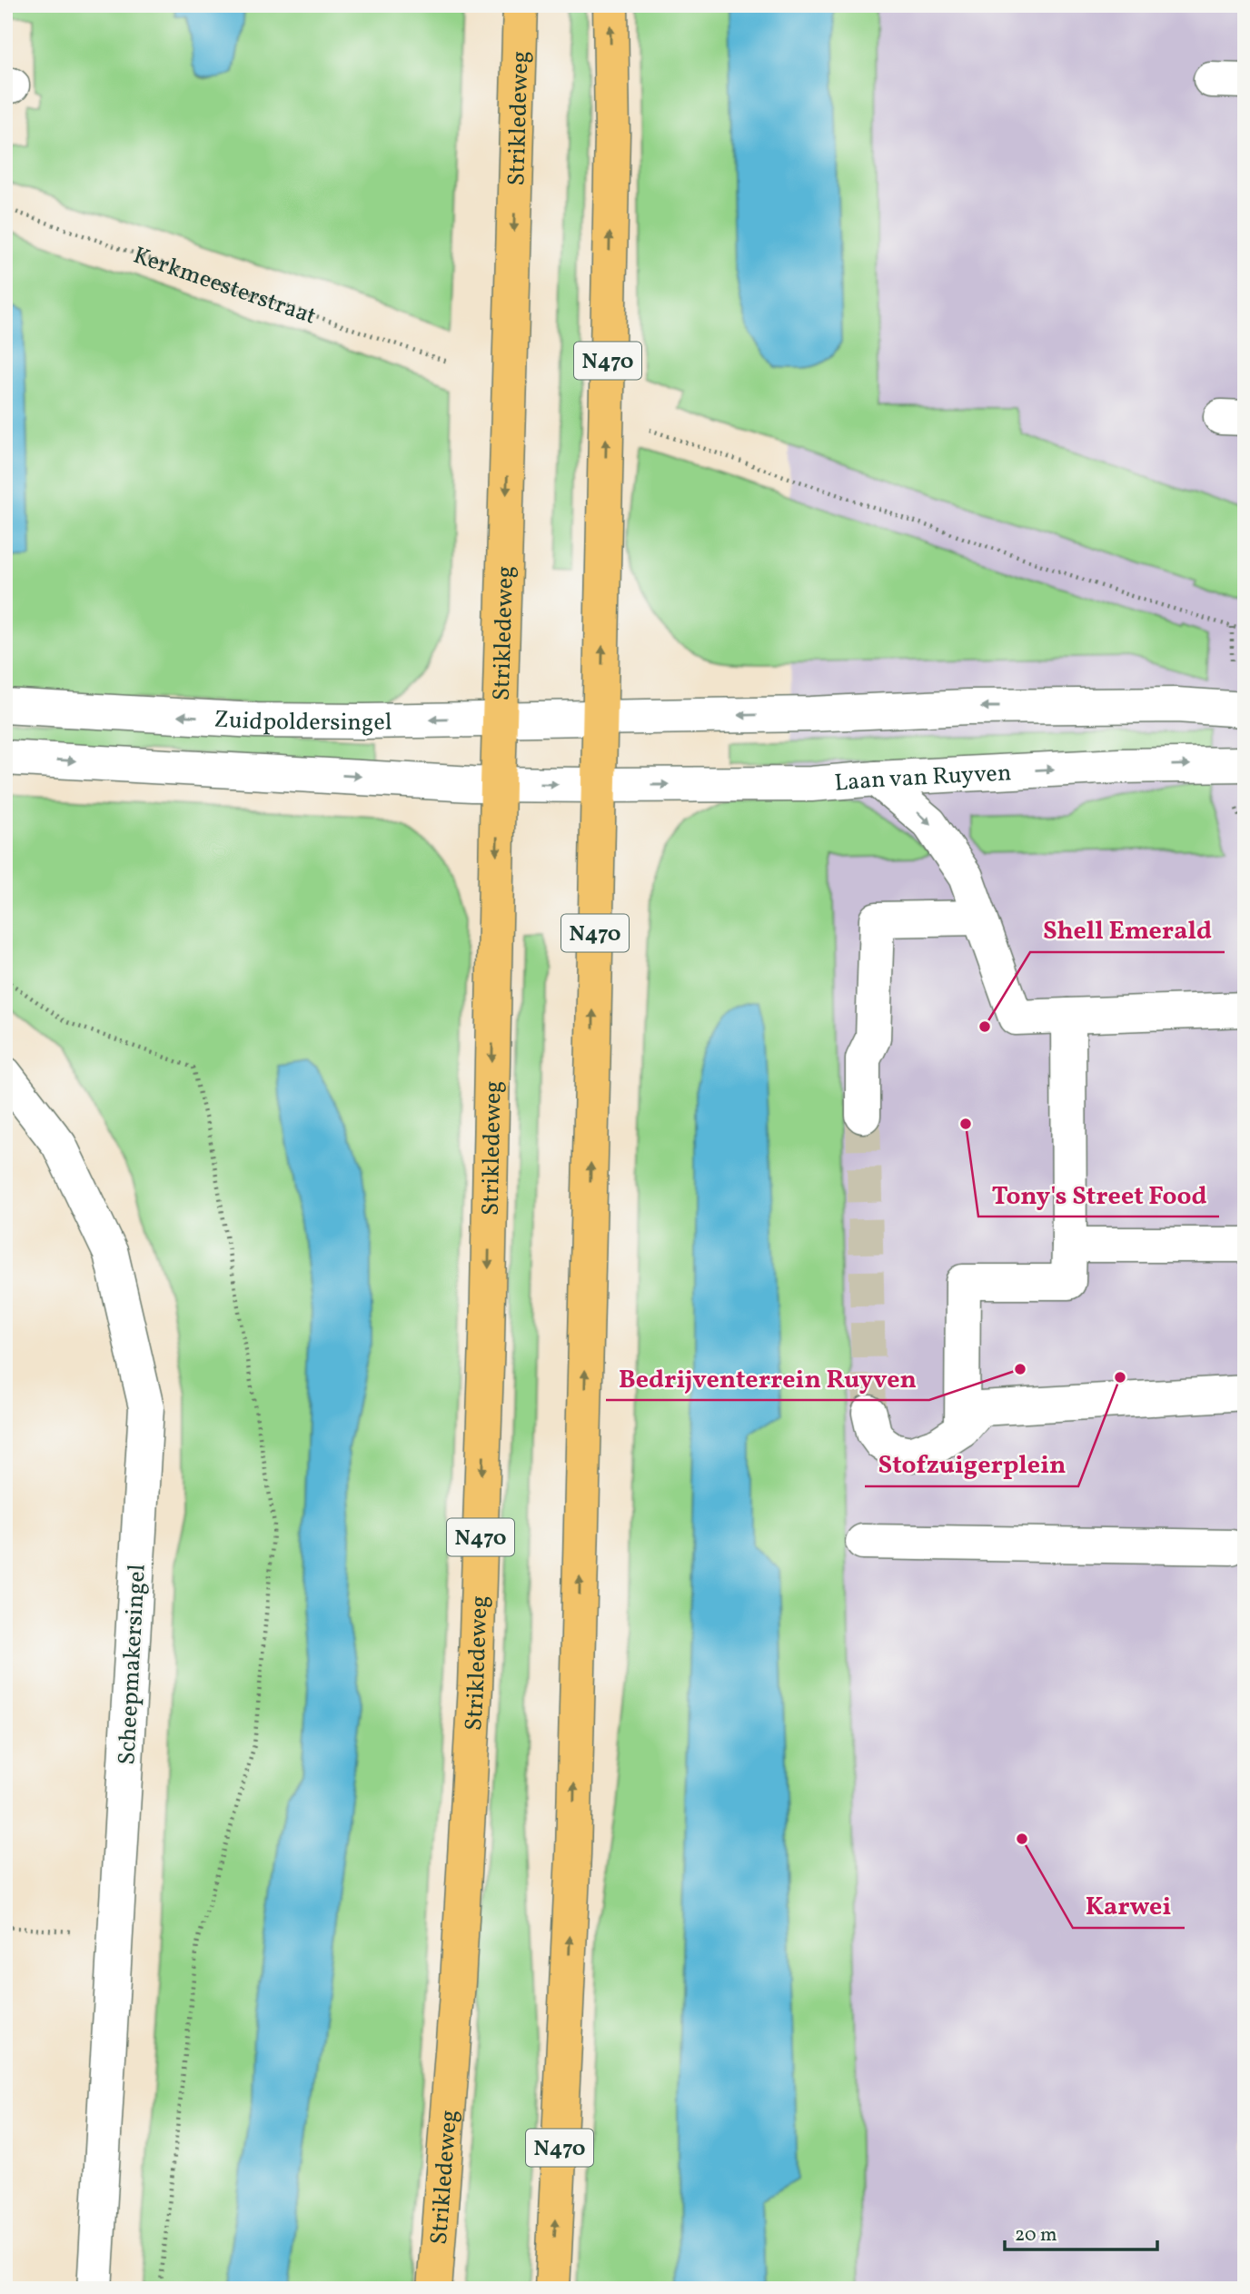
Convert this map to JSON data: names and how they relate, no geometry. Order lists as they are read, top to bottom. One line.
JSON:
{"streets":{"main road":["Strikledeweg","N470"],"street":["Zuidpoldersingel","Laan van Ruyven","Scheepmakersingel"],"path":["Kerkmeesterstraat"]},"crossings":[["Strikledeweg","Zuidpoldersingel"],["N470","Zuidpoldersingel"],["N470","Laan van Ruyven"]],"places":["Shell Emerald","Tony's Street Food","Bedrijventerrein Ruyven","Stofzuigerplein","Karwei"],"scale_bar":"20 m"}
